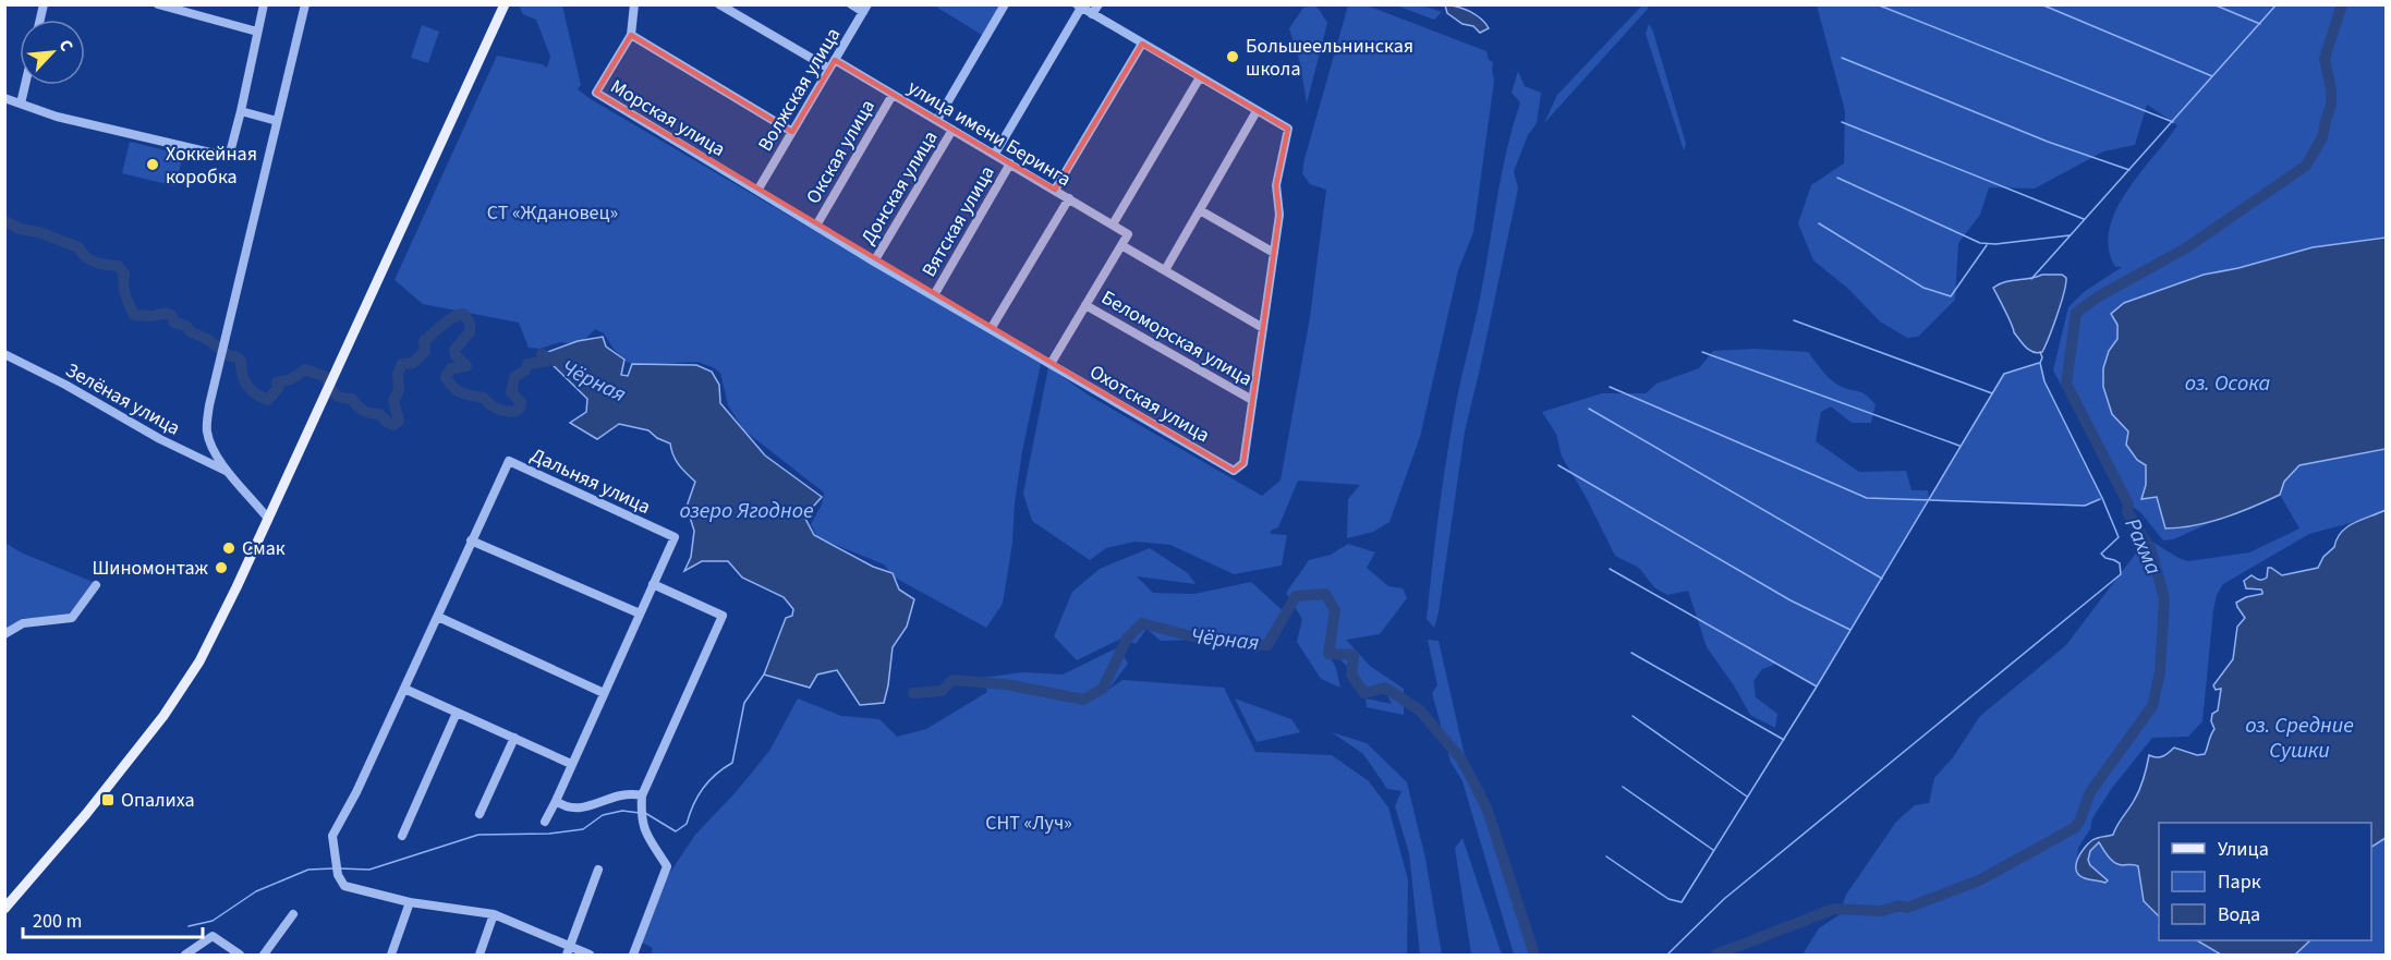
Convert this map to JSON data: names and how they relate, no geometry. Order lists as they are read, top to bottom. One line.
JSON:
{"streets":{"street":["Волжская улица","Морская улица","улица имени Беринга","Окская улица","Донская улица","Вятская улица","Беломорская улица","Зелёная улица","Охотская улица","Дальняя улица"]},"crossings":[["Волжская улица","Морская улица"],["Волжская улица","улица имени Беринга"],["Морская улица","Окская улица"],["Морская улица","Донская улица"],["Морская улица","Охотская улица"],["улица имени Беринга","Окская улица"],["улица имени Беринга","Донская улица"],["улица имени Беринга","Вятская улица"],["Донская улица","Охотская улица"],["Вятская улица","Охотская улица"],["Беломорская улица","Охотская улица"]],"water":["Чёрная","оз. Осока","озеро Ягодное","Рахма","оз. Средние Сушки"],"parks":["СТ «Ждановец»","СНТ «Луч»"],"places":{"other":["Большеельнинская школа","Хоккейная коробка","Смак","Шиномонтаж"],"transit":["Опалиха"]},"legend":["Улица","Парк","Вода"],"scale_bar":"200 m","north":"top right"}
